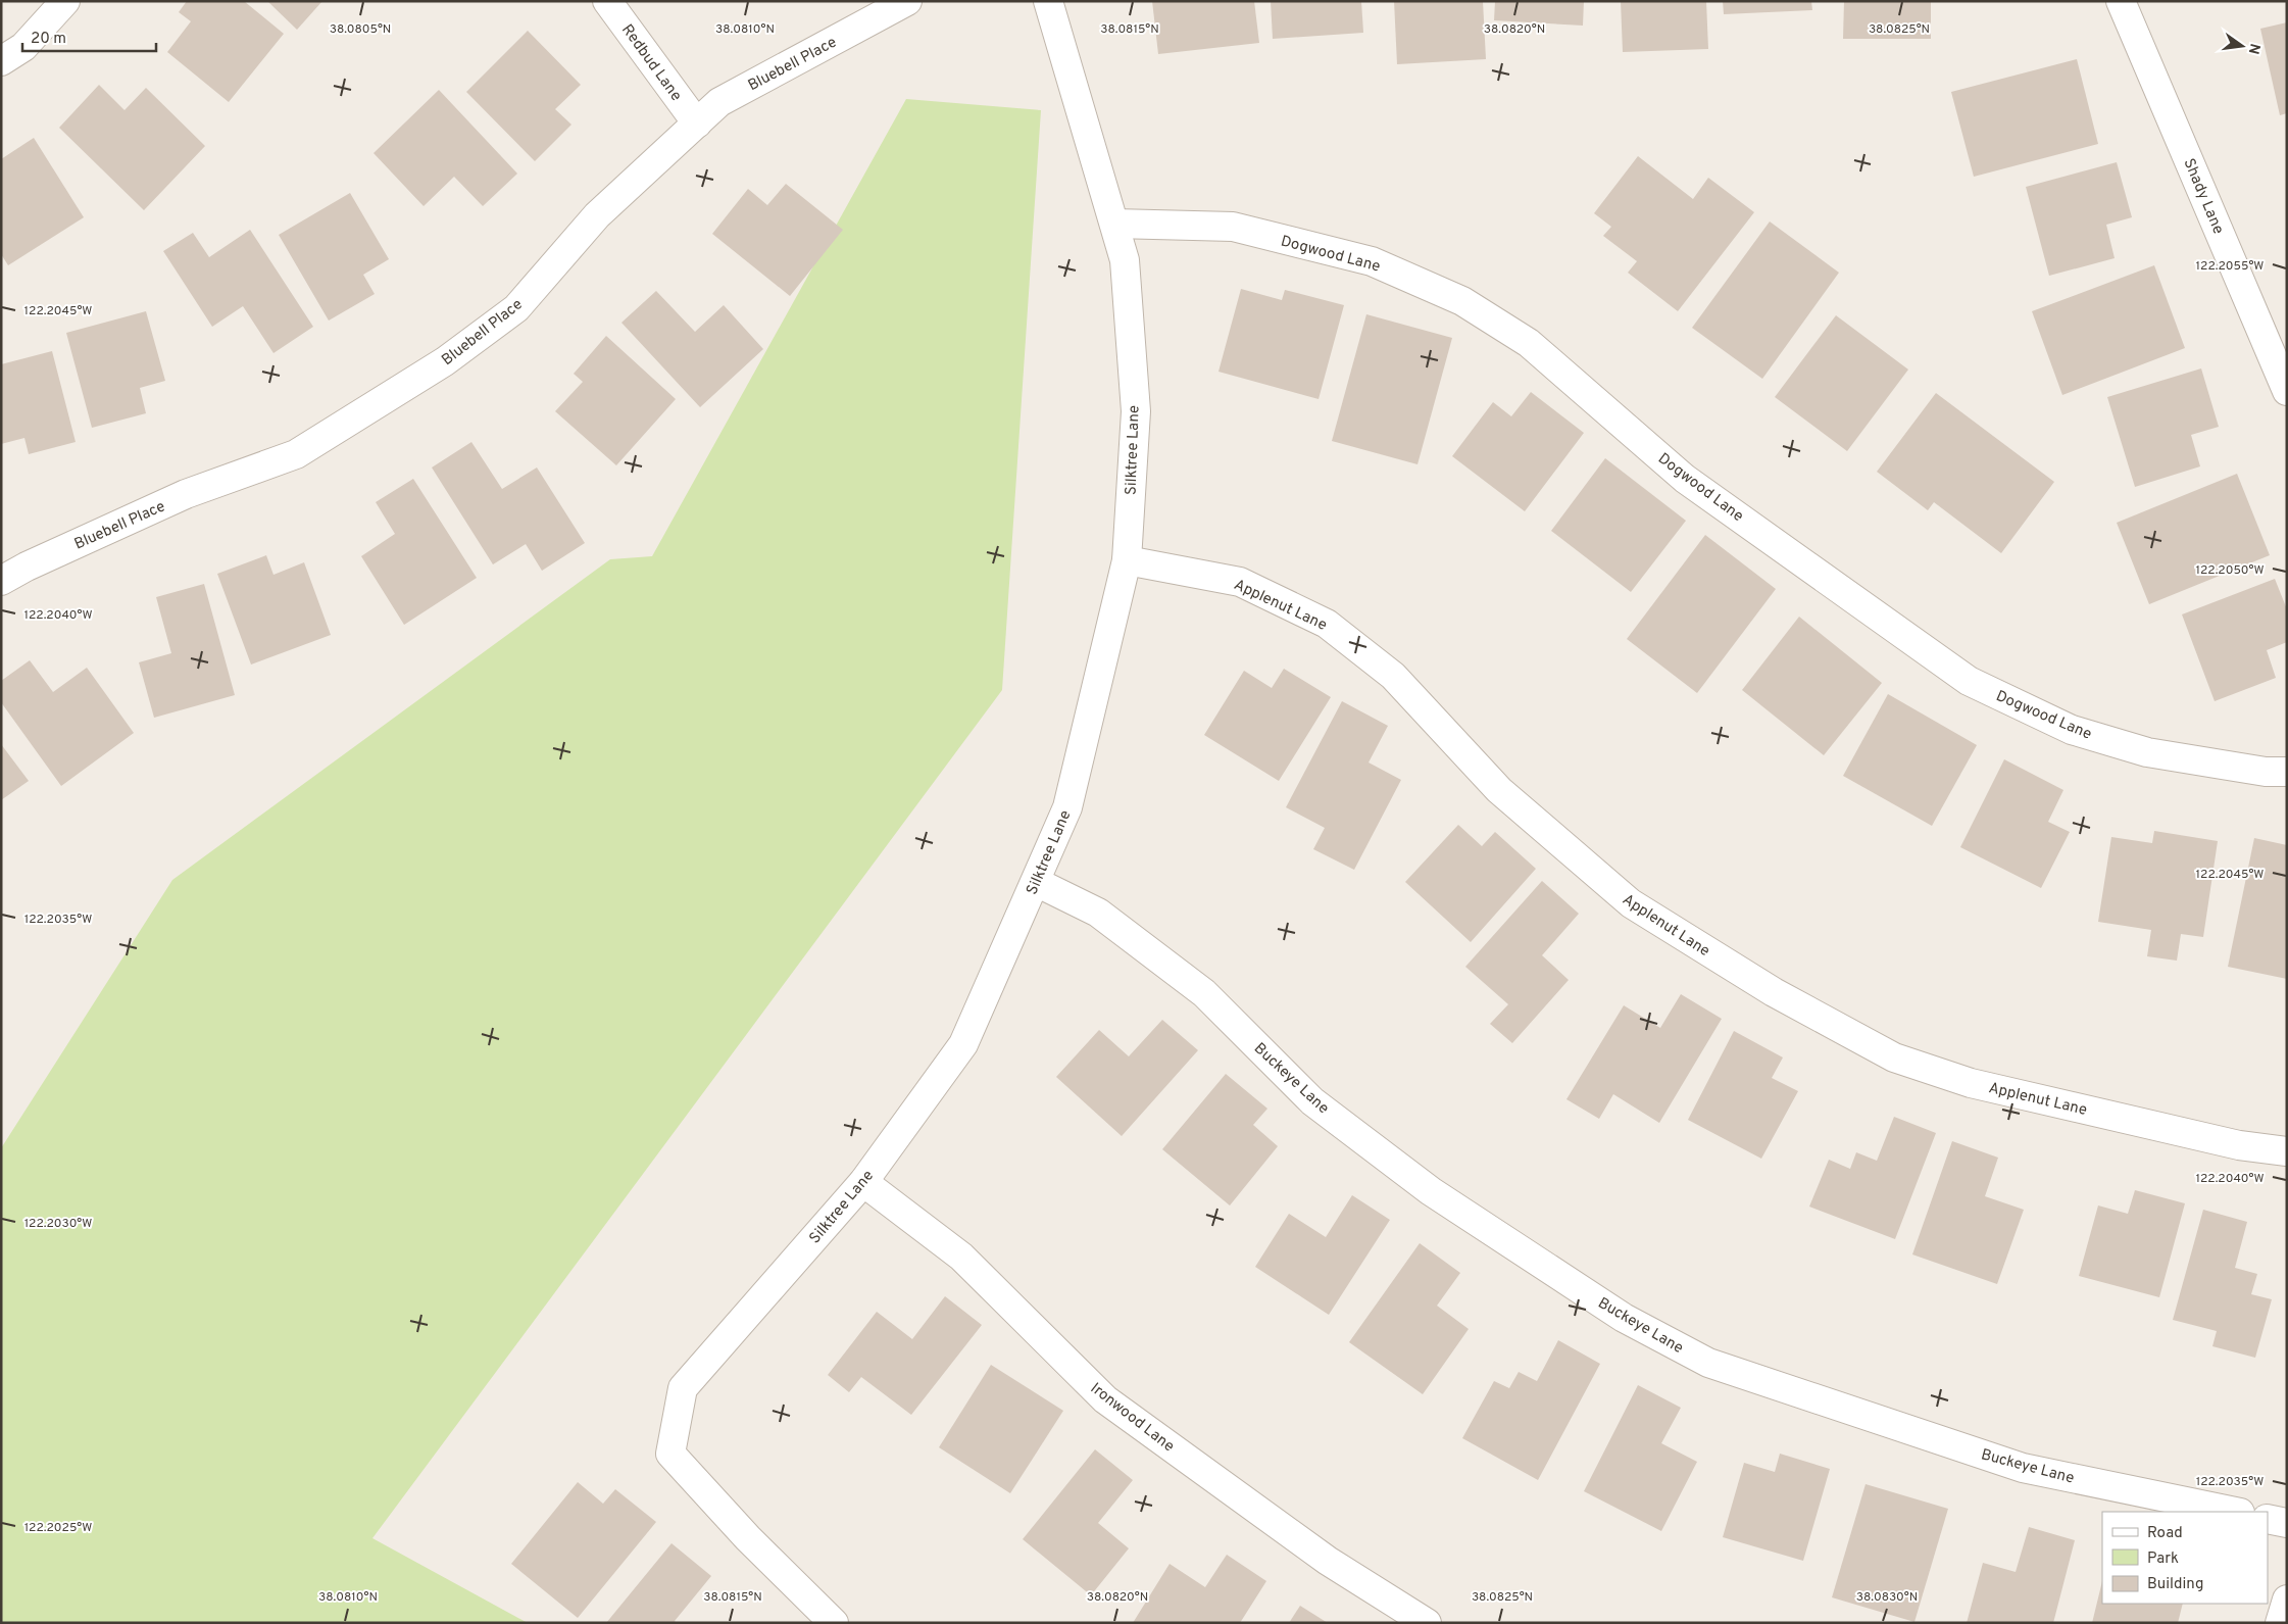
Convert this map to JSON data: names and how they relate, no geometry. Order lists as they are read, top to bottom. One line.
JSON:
{"streets":{"street":["Redbud Lane","Bluebell Place","Shady Lane","Dogwood Lane","Silktree Lane","Applenut Lane","Buckeye Lane","Ironwood Lane"]},"crossings":[["Redbud Lane","Bluebell Place"],["Dogwood Lane","Silktree Lane"],["Silktree Lane","Applenut Lane"],["Silktree Lane","Buckeye Lane"],["Silktree Lane","Ironwood Lane"]],"legend":["Road","Park","Building"],"scale_bar":"20 m","north":"right","coordinates":["38.0810°N","38.0815°N","38.0825°N","38.0805°N","38.0820°N","122.2055°W","122.2045°W","122.2050°W","122.2040°W","122.2035°W","122.2030°W","122.2025°W","38.0830°N"]}
